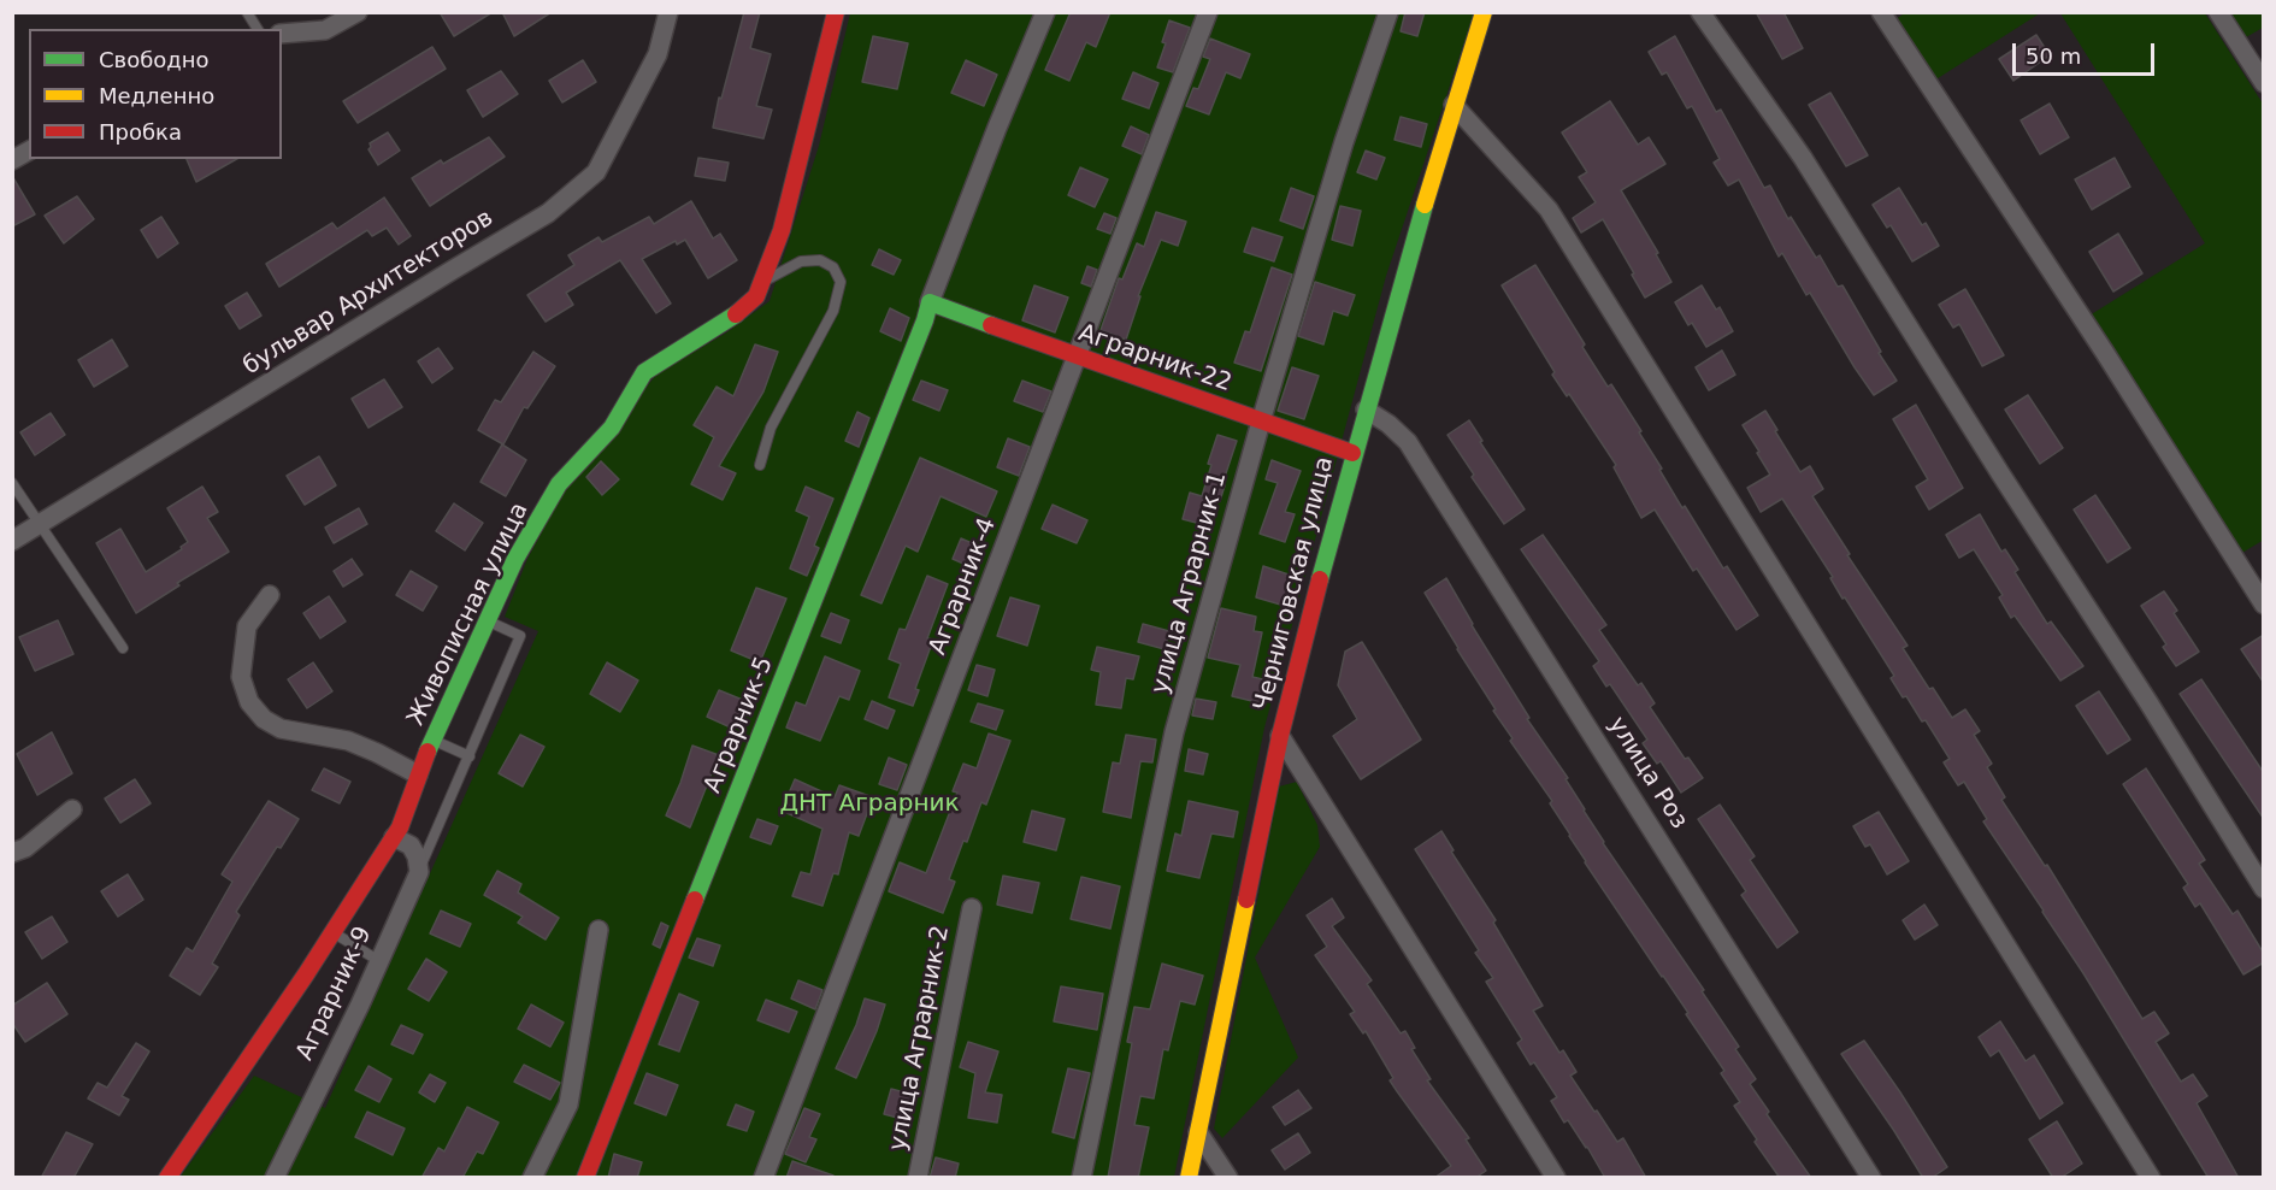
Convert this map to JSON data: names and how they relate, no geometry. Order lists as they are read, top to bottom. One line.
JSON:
{"streets":{"street":["бульвар Архитекторов","Аграрник-22","улица Аграрник-1","Черниговская улица","Аграрник-4","Живописная улица","Аграрник-5","улица Роз","Аграрник-9","улица Аграрник-2"]},"crossings":[["Аграрник-22","улица Аграрник-1"],["Аграрник-22","Черниговская улица"],["Аграрник-22","Аграрник-4"],["Аграрник-22","Аграрник-5"],["Черниговская улица","улица Роз"]],"parks":["ДНТ Аграрник"],"legend":["Свободно","Медленно","Пробка"],"scale_bar":"50 m"}
